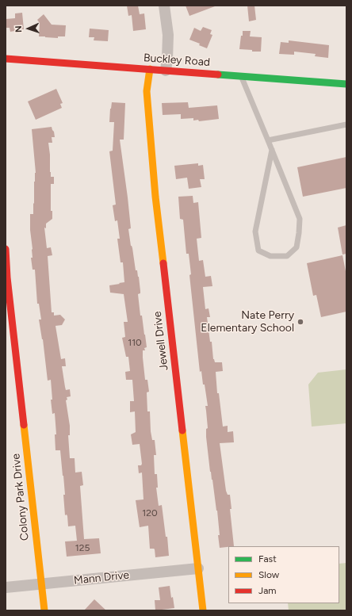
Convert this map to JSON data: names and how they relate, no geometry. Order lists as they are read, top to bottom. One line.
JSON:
{"streets":{"street":["Buckley Road","Jewell Drive","Colony Park Drive","Mann Drive"]},"crossings":[["Buckley Road","Jewell Drive"],["Jewell Drive","Mann Drive"],["Colony Park Drive","Mann Drive"]],"places":["Nate Perry Elementary School"],"house_numbers":["110","120","125"],"legend":["Fast","Slow","Jam"],"north":"left"}
